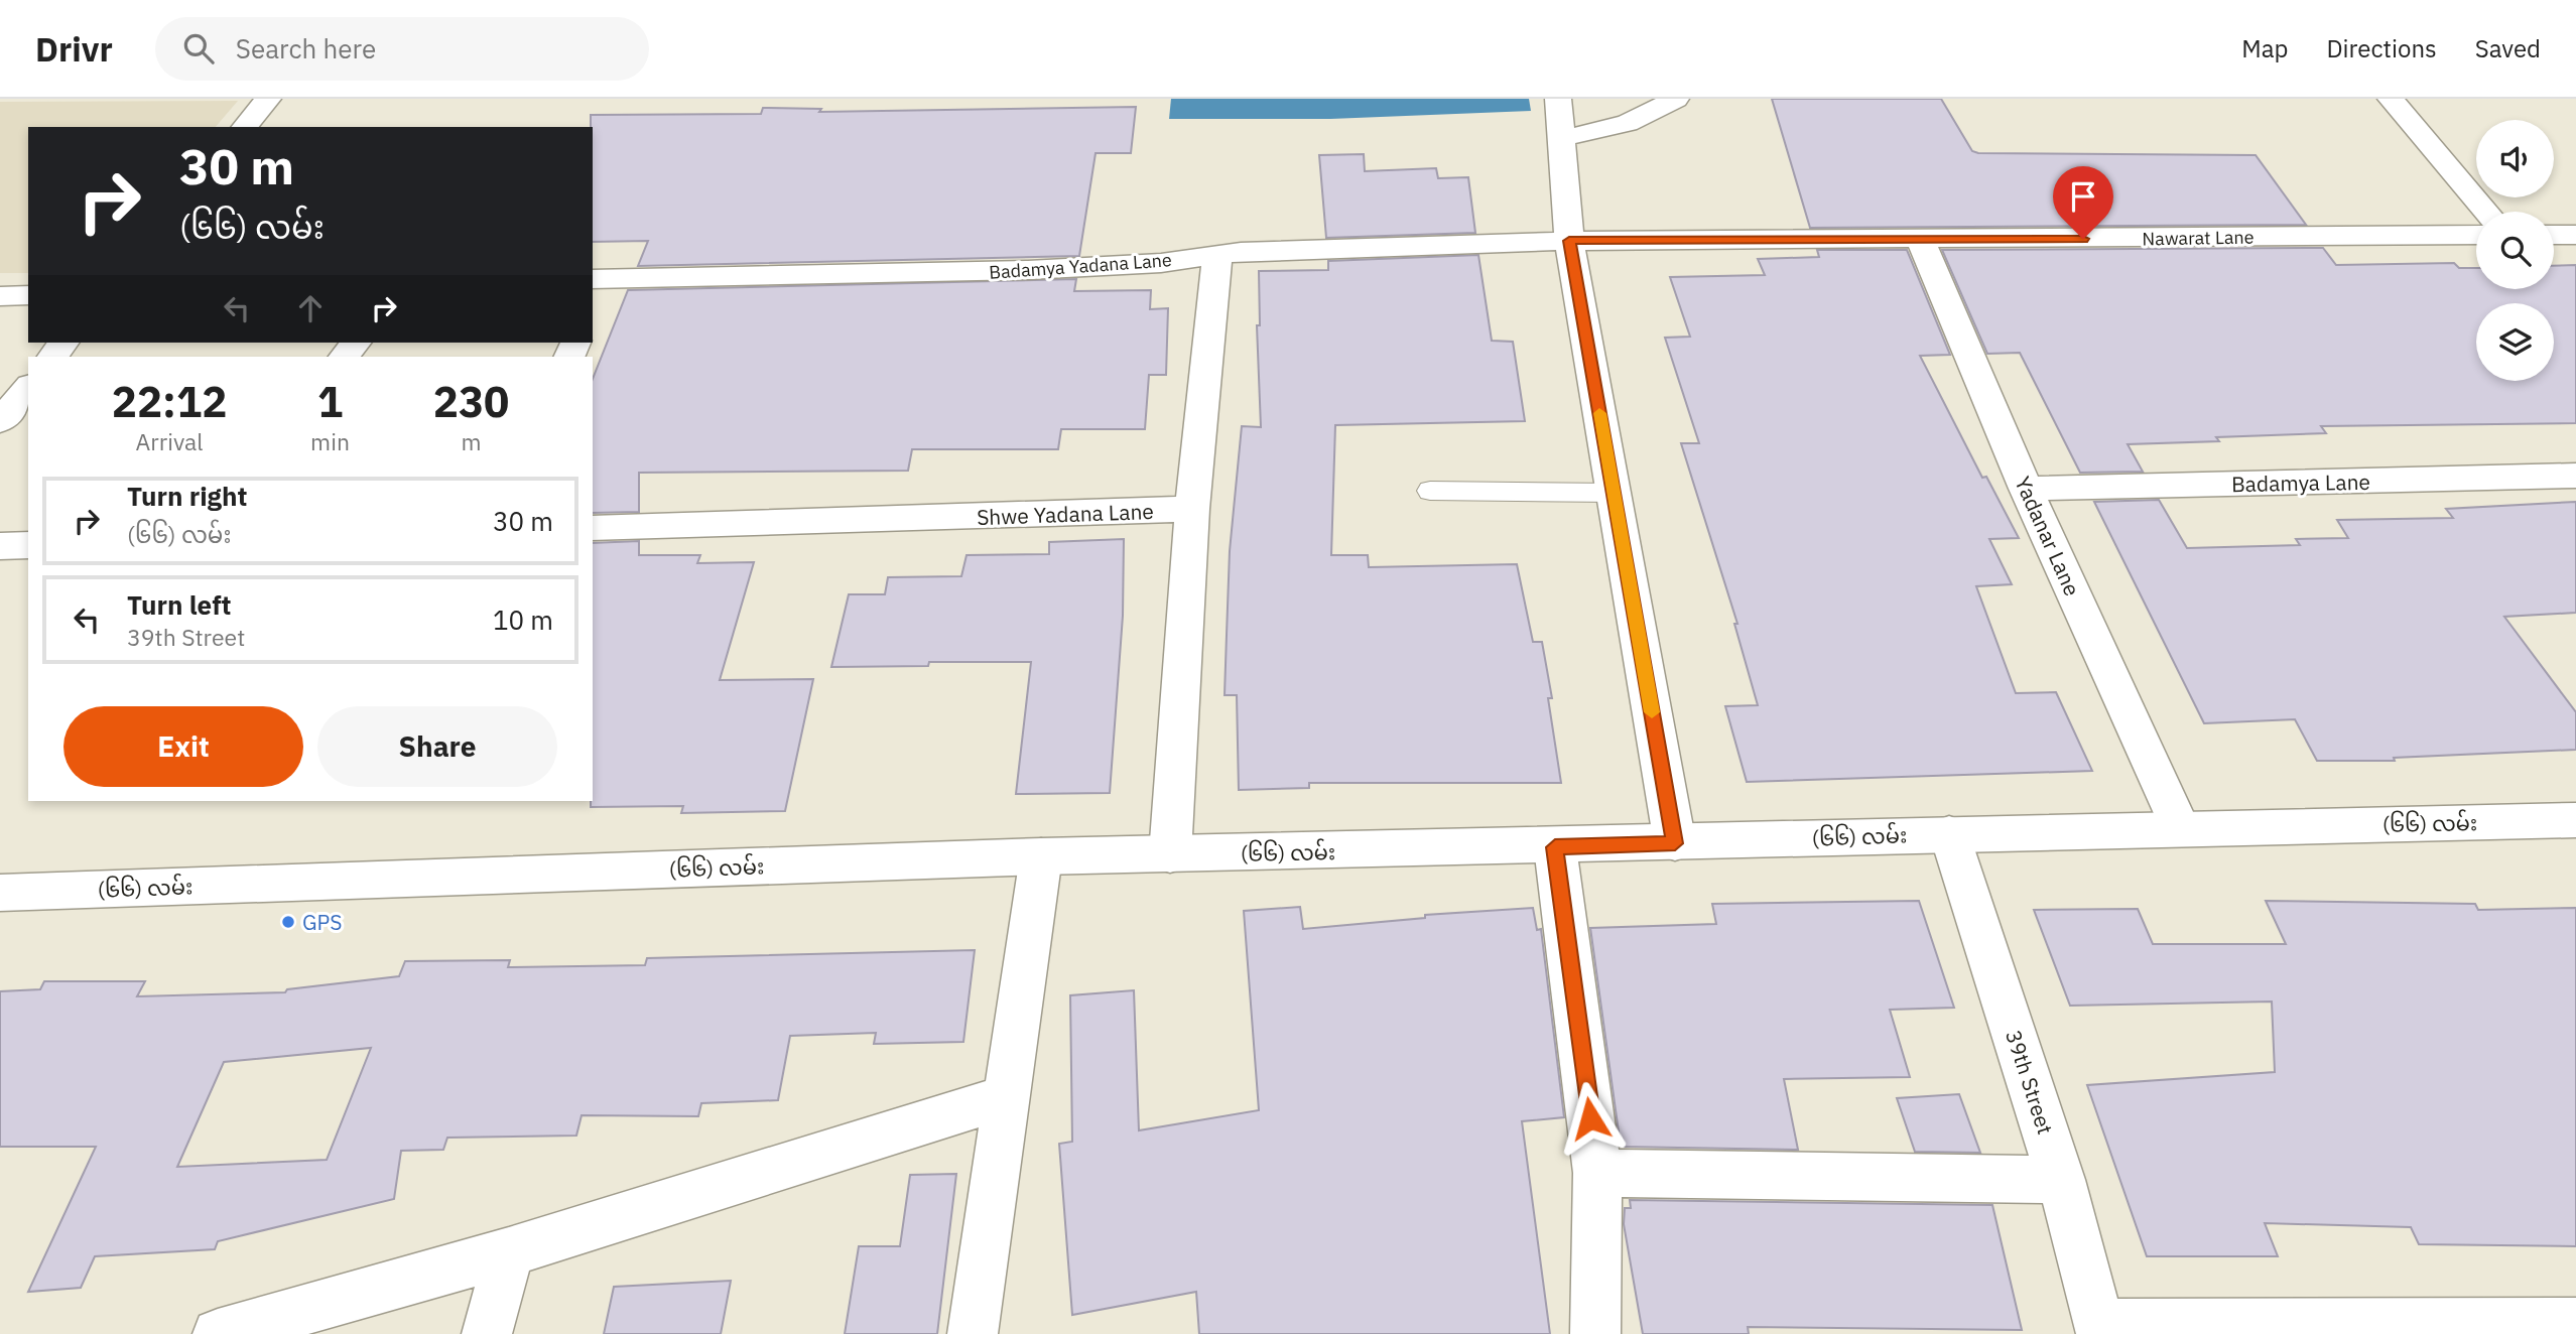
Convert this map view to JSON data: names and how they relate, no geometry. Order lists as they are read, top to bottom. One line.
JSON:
{"streets":{"street":["Nawarat Lane","Badamya Yadana Lane","Badamya Lane","Shwe Yadana Lane","Yadanar Lane","(၆၆) လမ်း","39th Street"]},"crossings":[["Nawarat Lane","Badamya Yadana Lane"],["Nawarat Lane","Yadanar Lane"],["Badamya Lane","Yadanar Lane"],["Yadanar Lane","(၆၆) လမ်း"],["(၆၆) လမ်း","39th Street"]],"places":["GPS"],"page":{"header":"Drivr","search":"Search here","nav":["Map","Directions","Saved"],"turn":["30 m","(၆၆) လမ်း"],"eta":["22:12","Arrival","1","min","230","m"],"list":[{"name":"Turn right","note":"(၆၆) လမ်း","value":"30 m"},{"name":"Turn left","note":"39th Street","value":"10 m"}],"buttons":["Exit","Share"]}}
